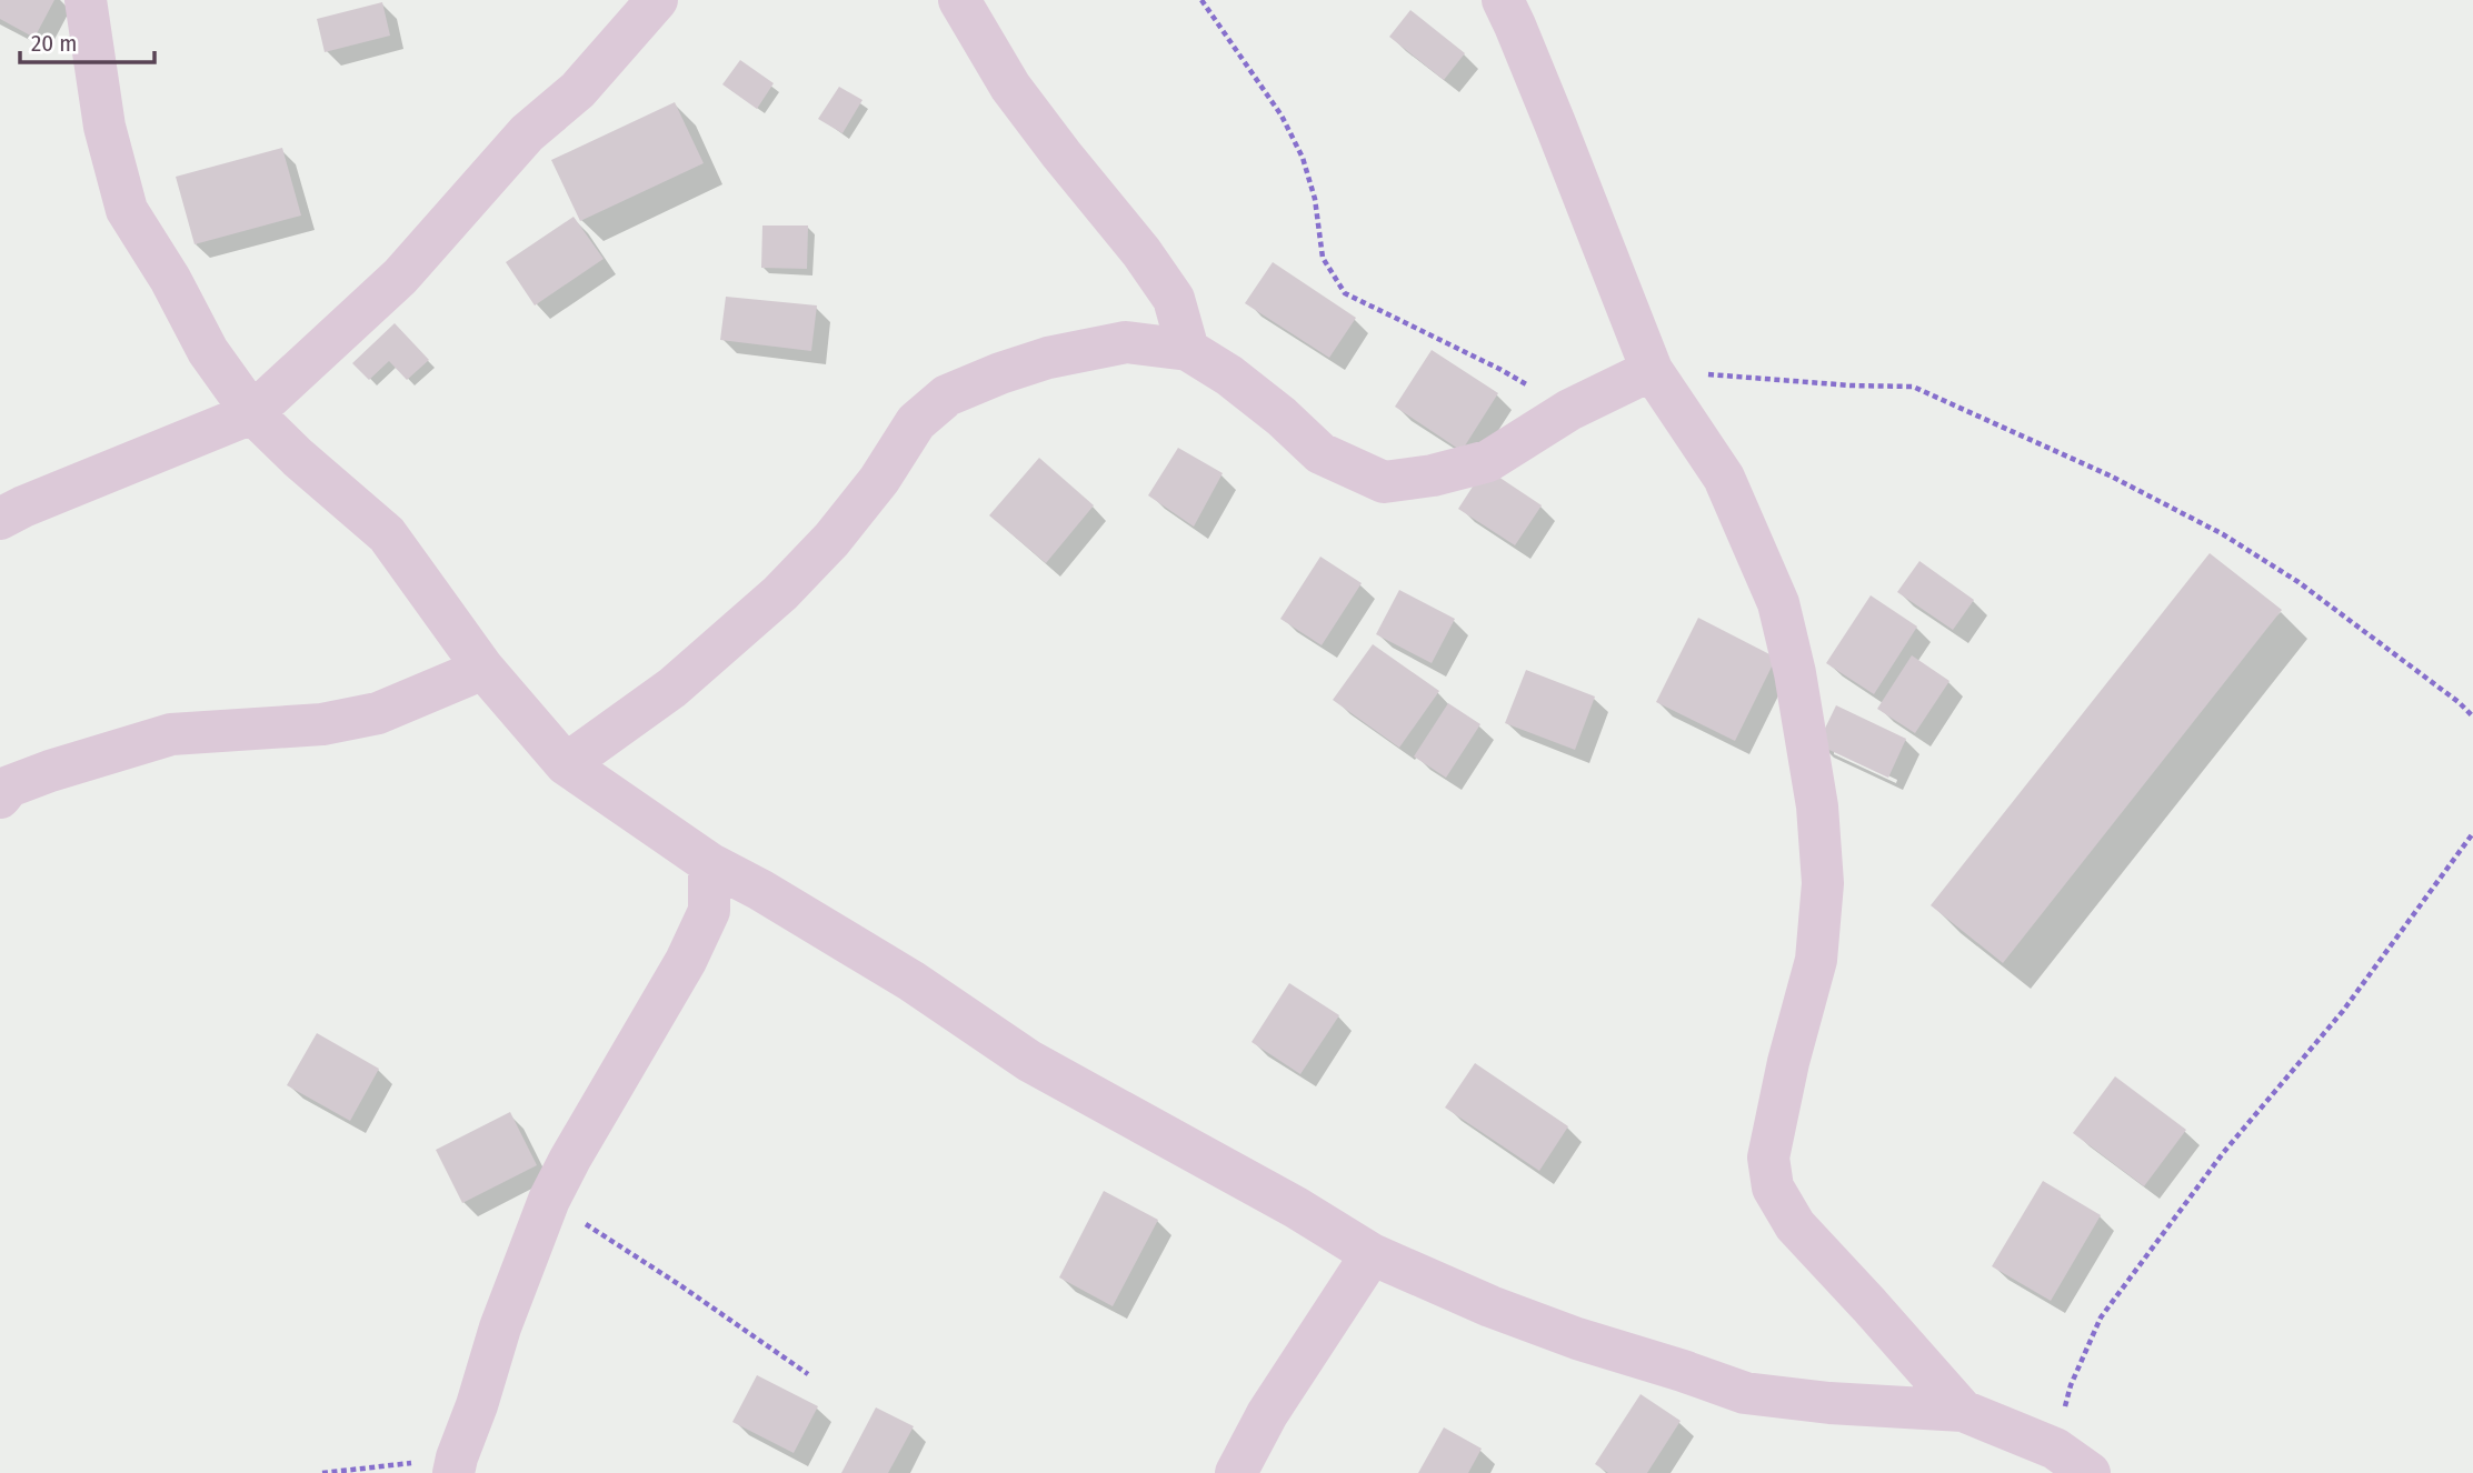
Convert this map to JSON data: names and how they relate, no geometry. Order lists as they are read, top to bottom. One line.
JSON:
{"scale_bar":"20 m"}
